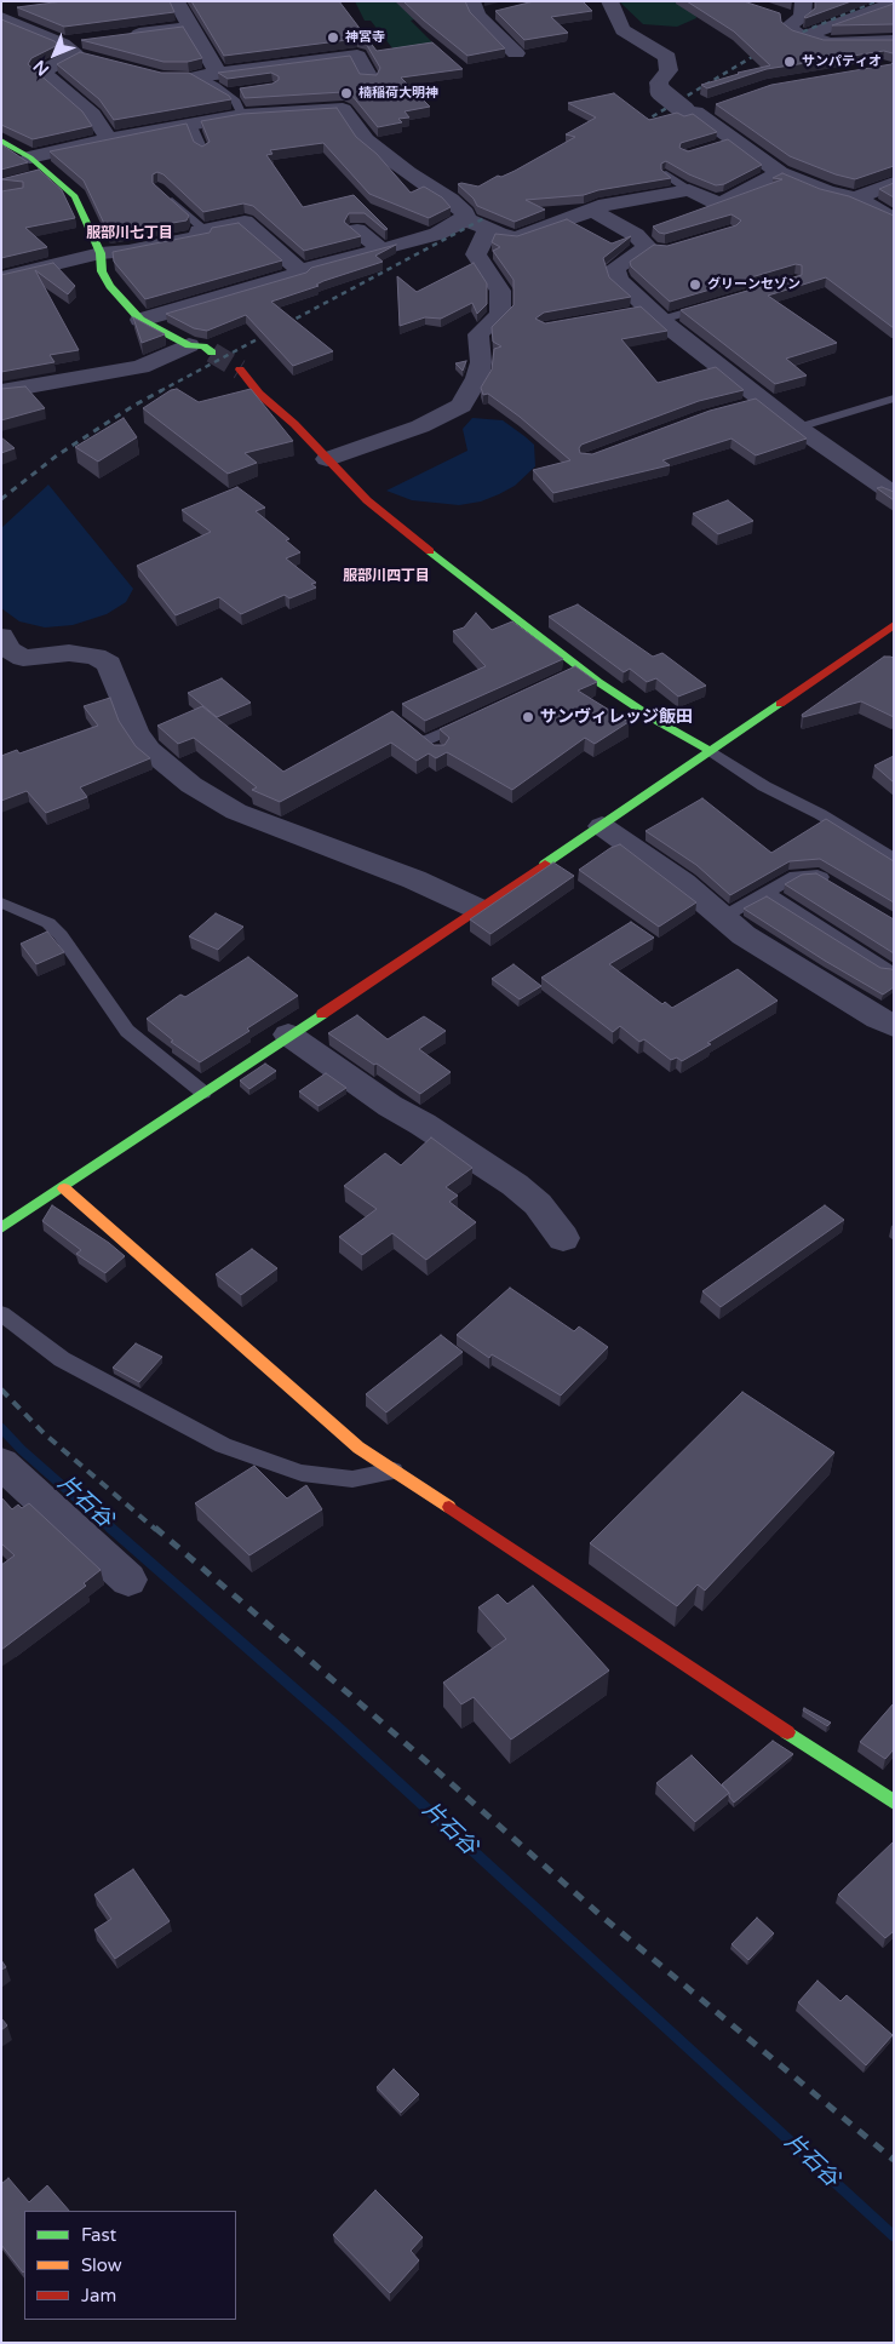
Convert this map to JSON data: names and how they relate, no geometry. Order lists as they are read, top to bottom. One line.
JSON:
{"districts":["服部川七丁目","服部川四丁目"],"water":["片石谷"],"places":["神宮寺","サンパティオ","楠稲荷大明神","グリーンセゾン","サンヴィレッジ飯田"],"legend":["Fast","Slow","Jam"],"north":"bottom left"}
